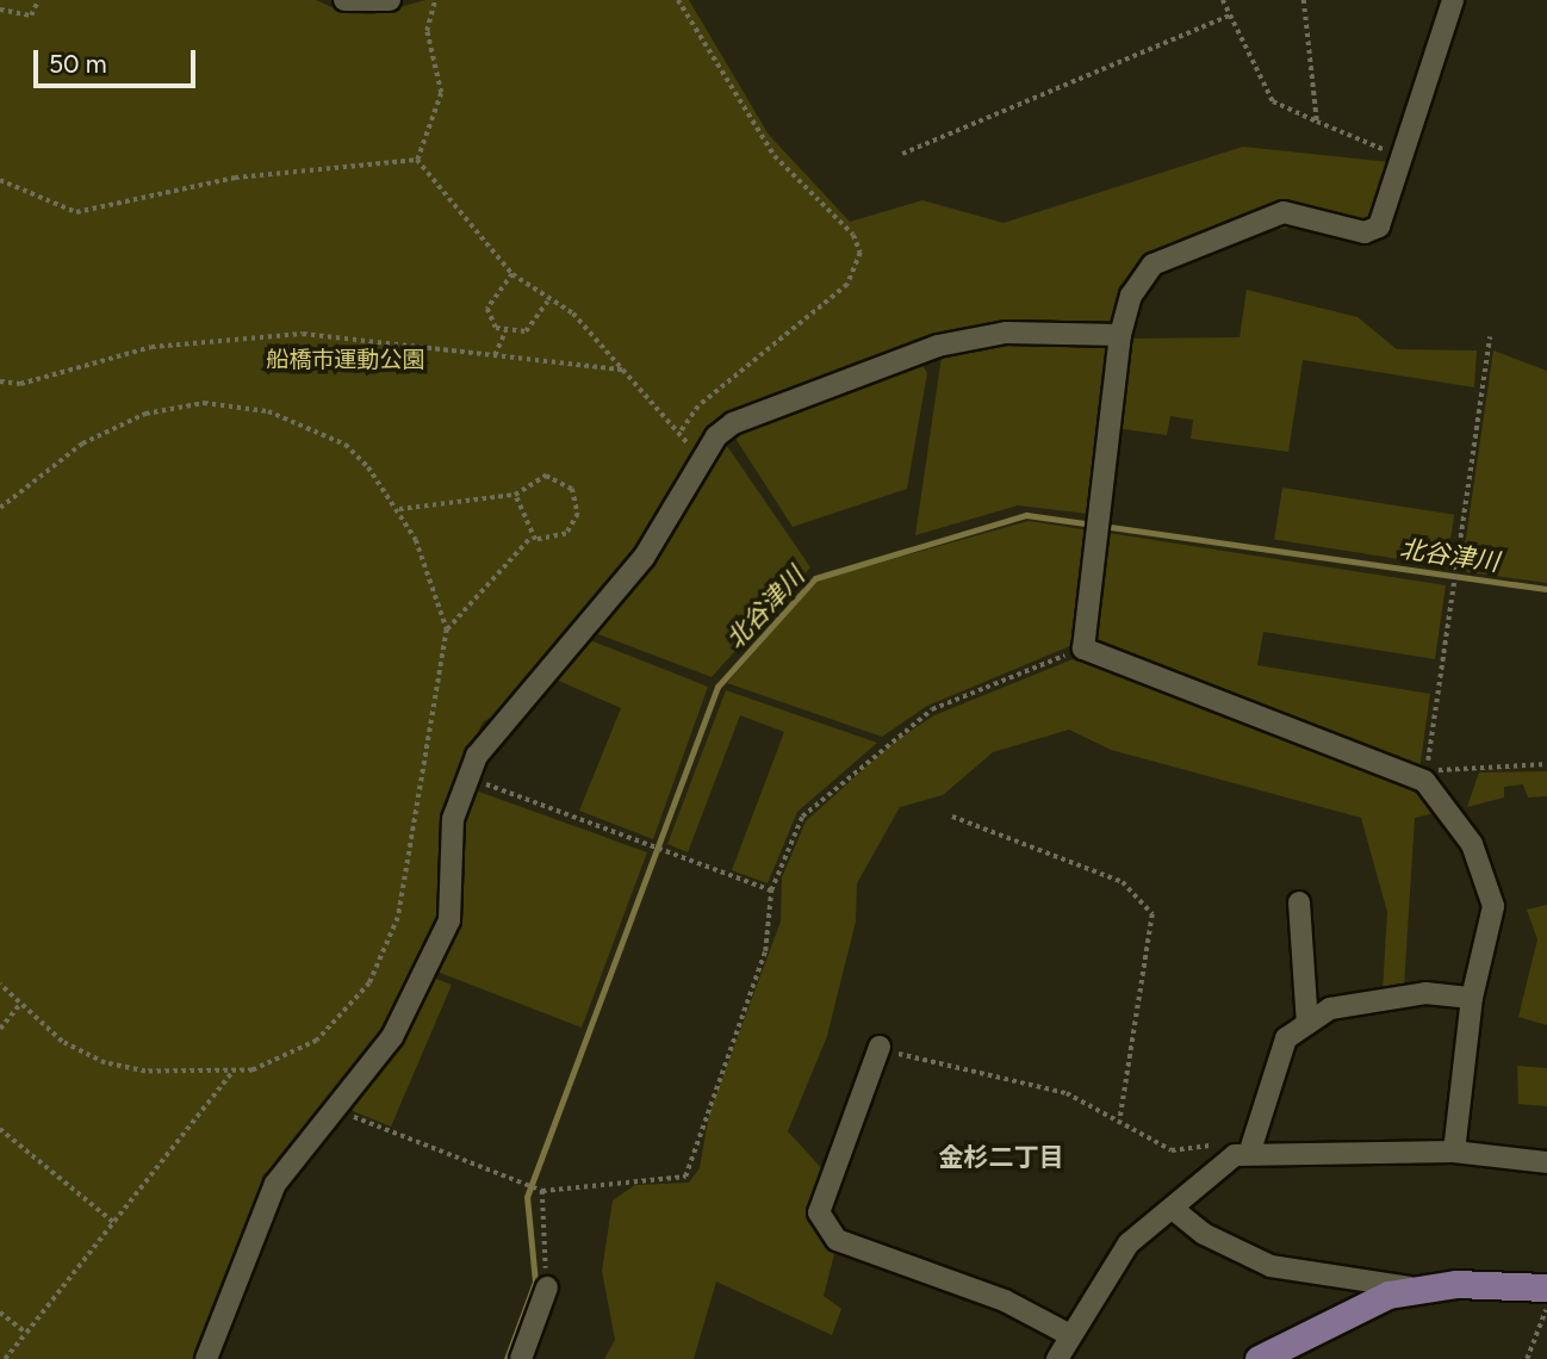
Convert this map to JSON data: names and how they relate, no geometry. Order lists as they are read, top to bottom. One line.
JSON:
{"districts":["金杉二丁目"],"water":["北谷津川"],"parks":["船橋市運動公園"],"scale_bar":"50 m"}
